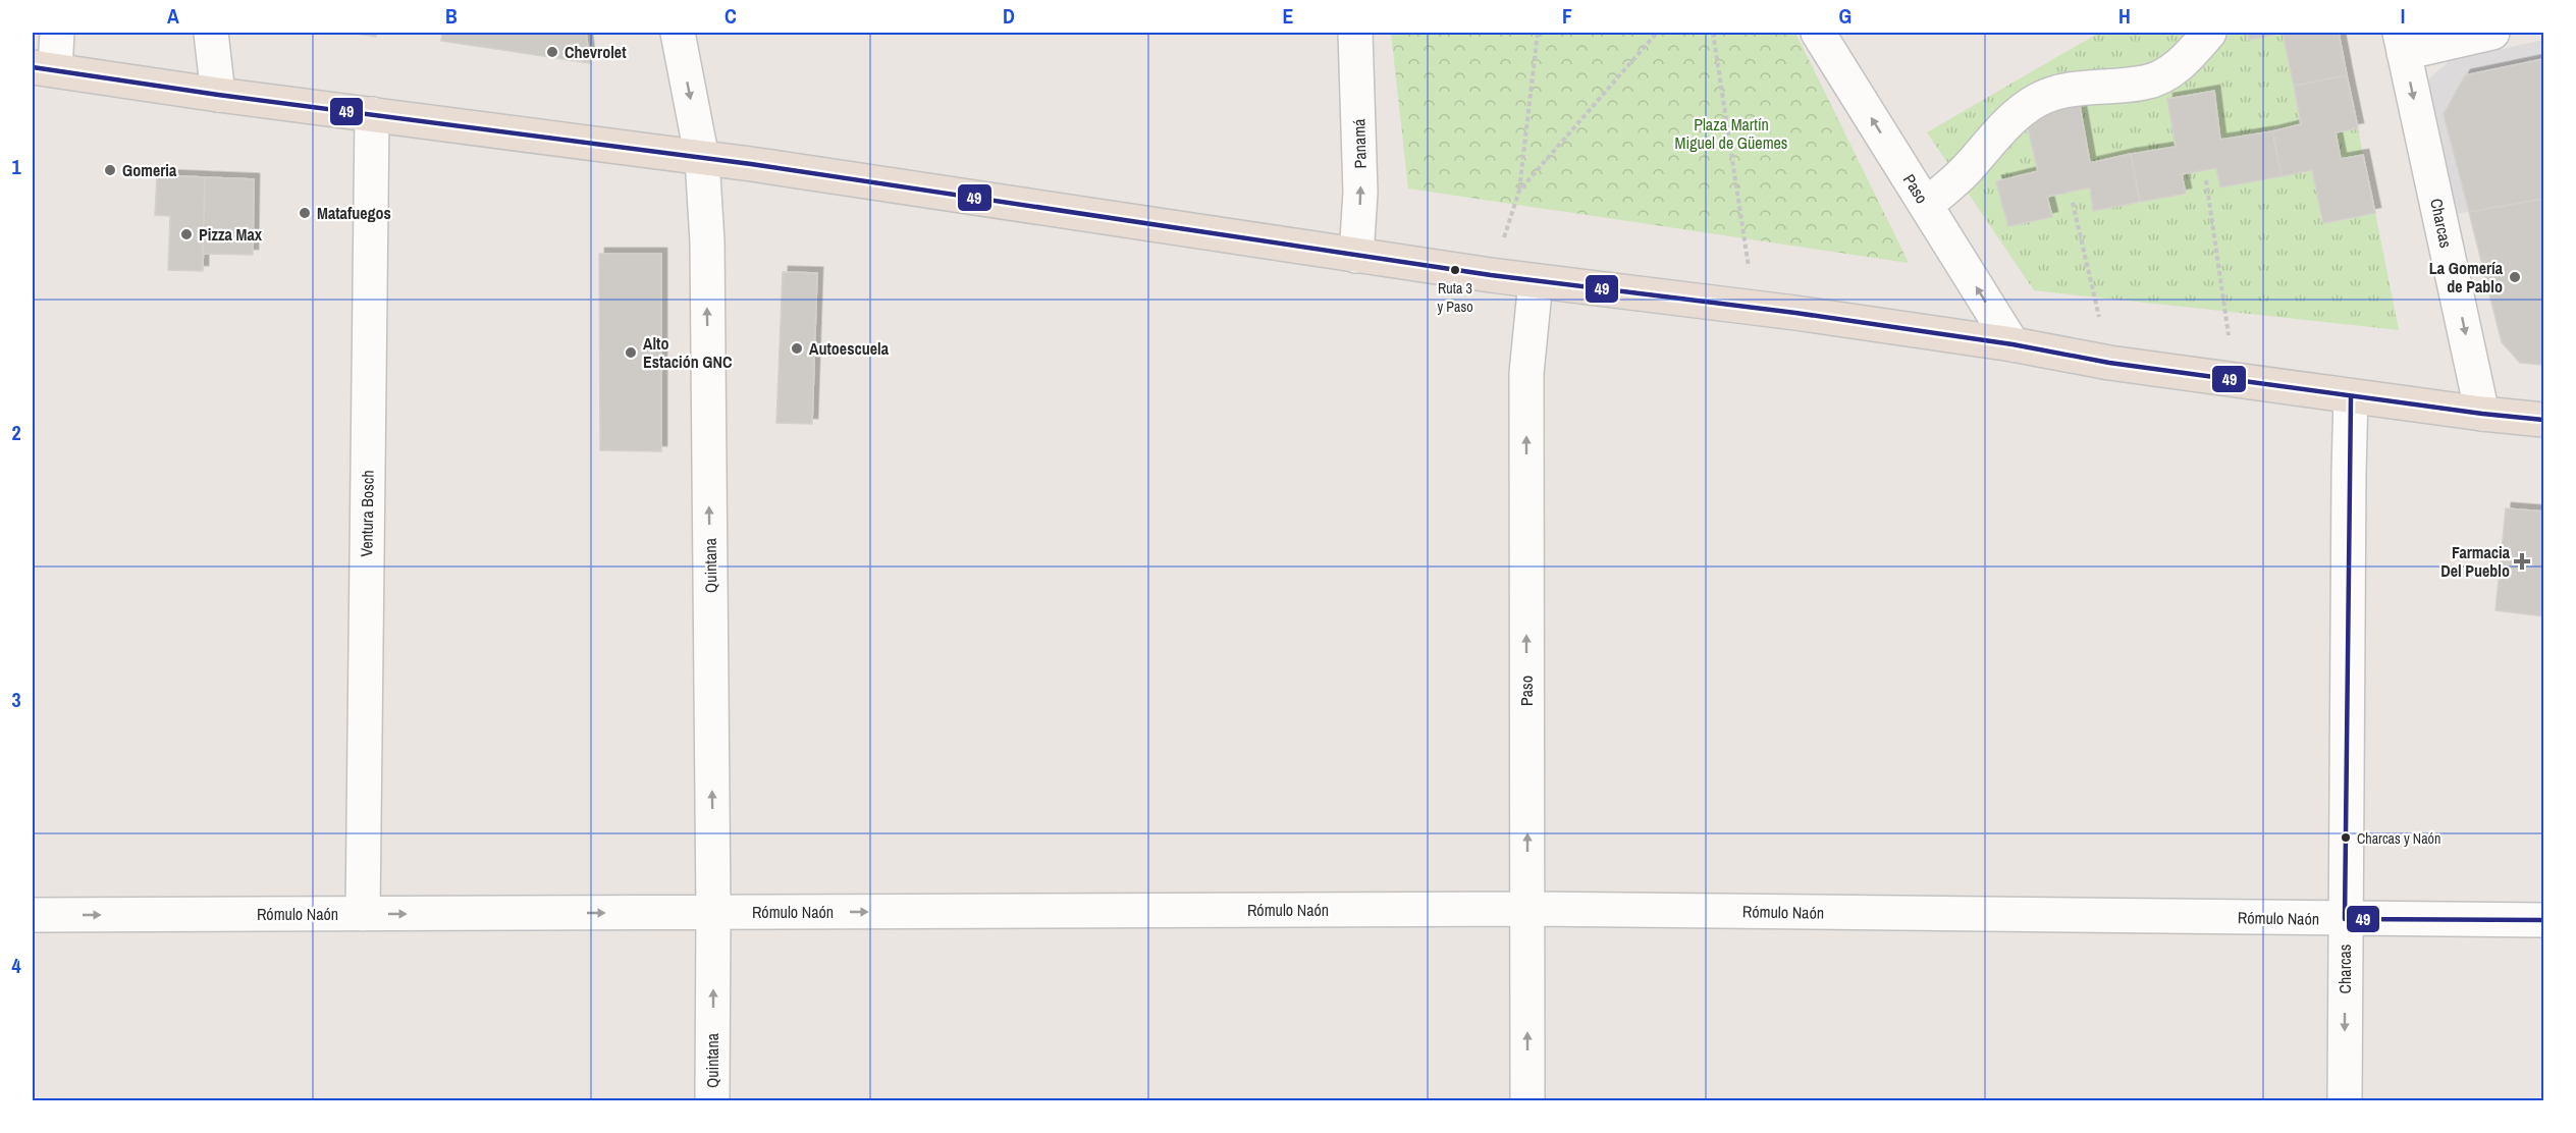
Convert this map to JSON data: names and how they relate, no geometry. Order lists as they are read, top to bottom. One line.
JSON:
{"streets":{"street":["Panamá","Paso","Charcas","Ventura Bosch","Quintana","Rómulo Naón"]},"crossings":[["Paso","Rómulo Naón"],["Charcas","Rómulo Naón"],["Ventura Bosch","Rómulo Naón"],["Quintana","Rómulo Naón"]],"one_way":["Panamá","Paso","Charcas","Rómulo Naón"],"parks":["Plaza Martín Miguel de Güemes"],"places":{"other":["Chevrolet","Gomeria","Matafuegos","Pizza Max","Ruta 3 y Paso","La Gomería de Pablo","Autoescuela","Alto Estación GNC","Charcas y Naón"],"health":["Farmacia Del Pueblo"]},"lines":["transit line 49"],"grid":{"columns":["A","B","C","D","E","F","G","H","I"],"rows":["1","2","3","4"]}}
